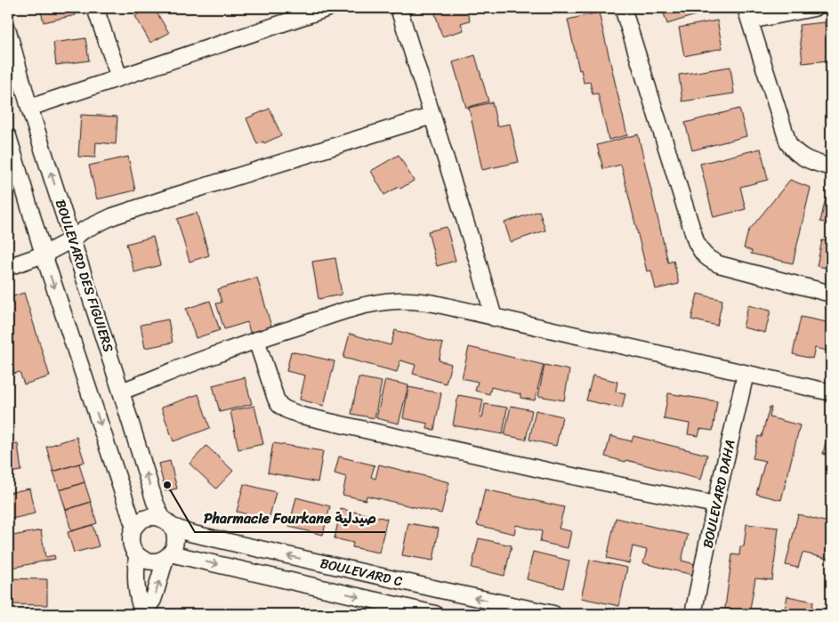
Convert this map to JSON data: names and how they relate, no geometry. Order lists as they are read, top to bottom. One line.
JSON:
{"streets":{"street":["BOULEVARD DES FIGUIERS","BOULEVARD DAHA","BOULEVARD C"]},"crossings":[["BOULEVARD DES FIGUIERS","BOULEVARD C"]],"places":["Pharmacie Fourkane صيدلية"]}
